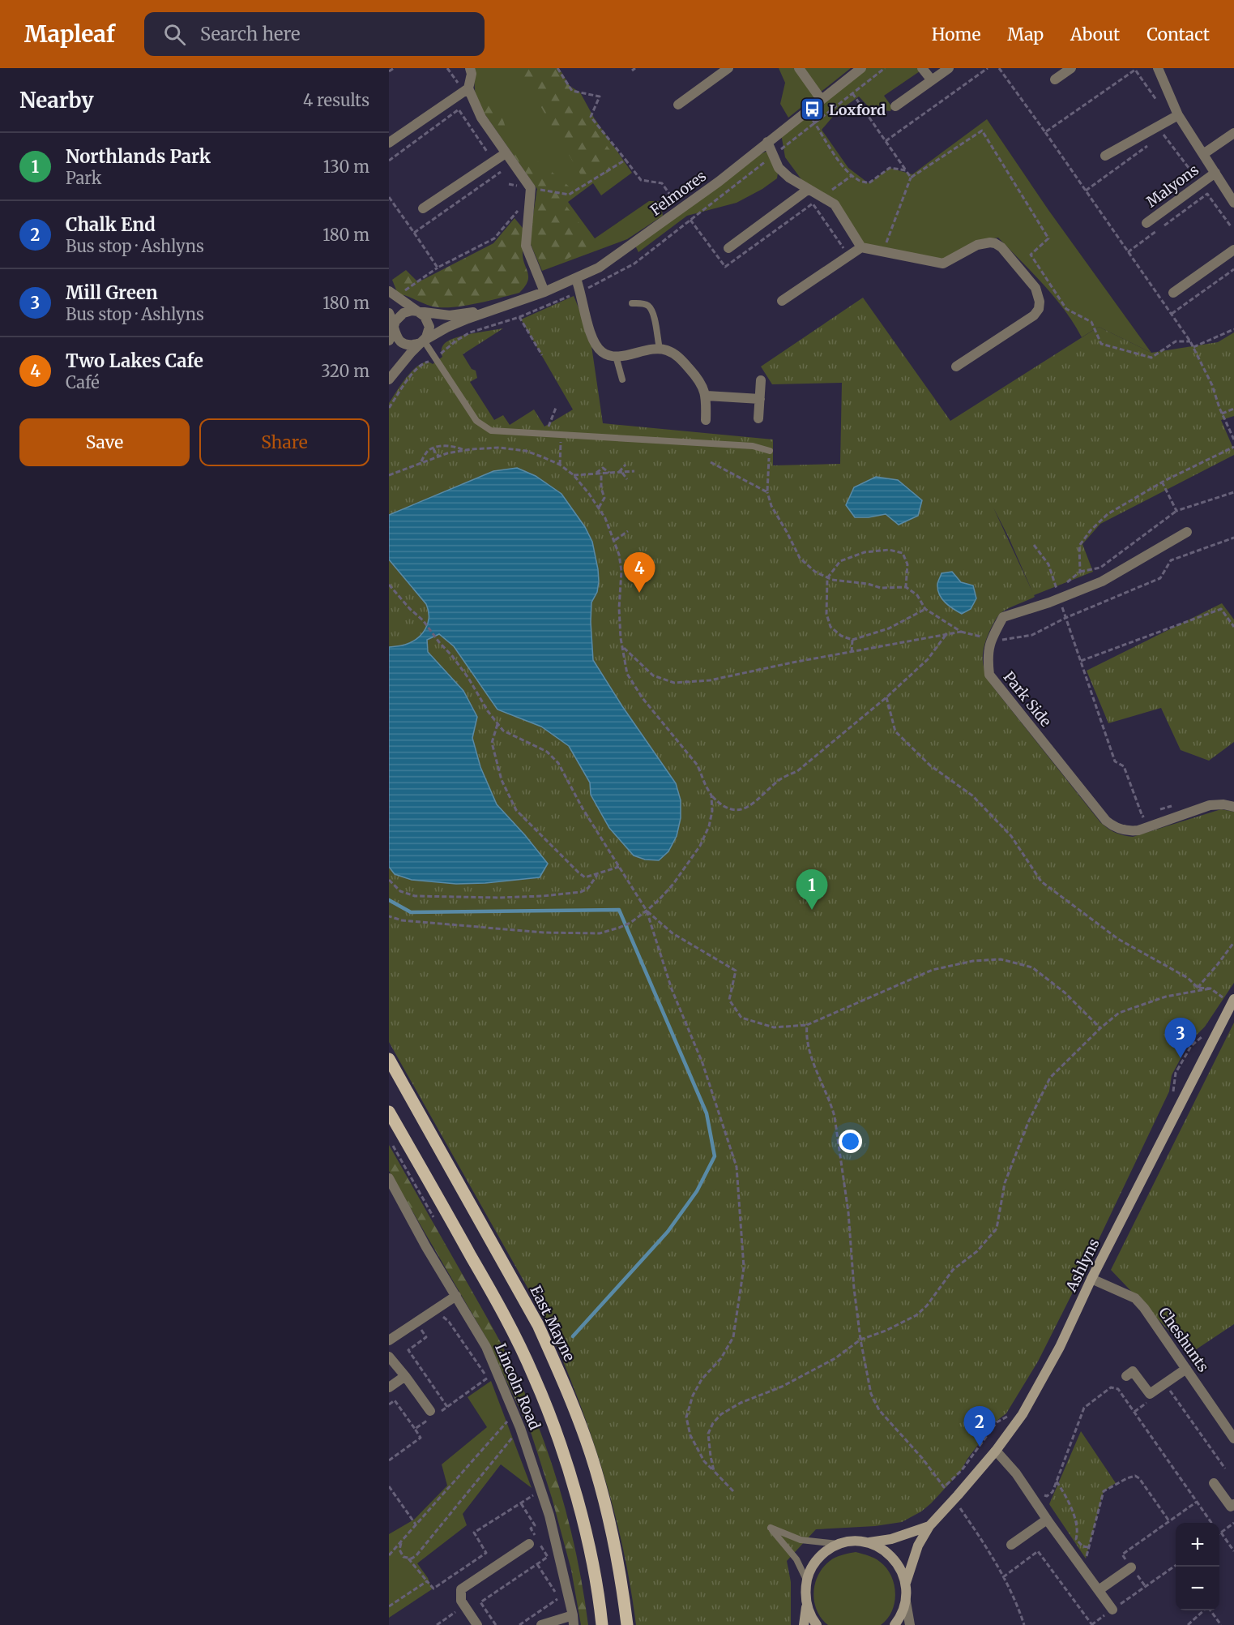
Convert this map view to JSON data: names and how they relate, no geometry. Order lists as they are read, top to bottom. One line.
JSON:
{"streets":{"main road":["East Mayne"],"street":["Malyons","Felmores","Park Side","Ashlyns","Cheshunts","Lincoln Road"]},"crossings":[["Ashlyns","Cheshunts"]],"places":{"bus stop":["Loxford"]},"page":{"header":"Mapleaf","search":"Search here","nav":["Home","Map","About","Contact"],"heading":["Nearby","4 results"],"list":[{"mark":"1","name":"Northlands Park","note":"Park","value":"130 m"},{"mark":"2","name":"Chalk End","note":"Bus stop · Ashlyns","value":"180 m"},{"mark":"3","name":"Mill Green","note":"Bus stop · Ashlyns","value":"180 m"},{"mark":"4","name":"Two Lakes Cafe","note":"Café","value":"320 m"}],"buttons":["Save","Share"],"pins":["4","1","3","2"],"map_buttons":["+","−"]}}
